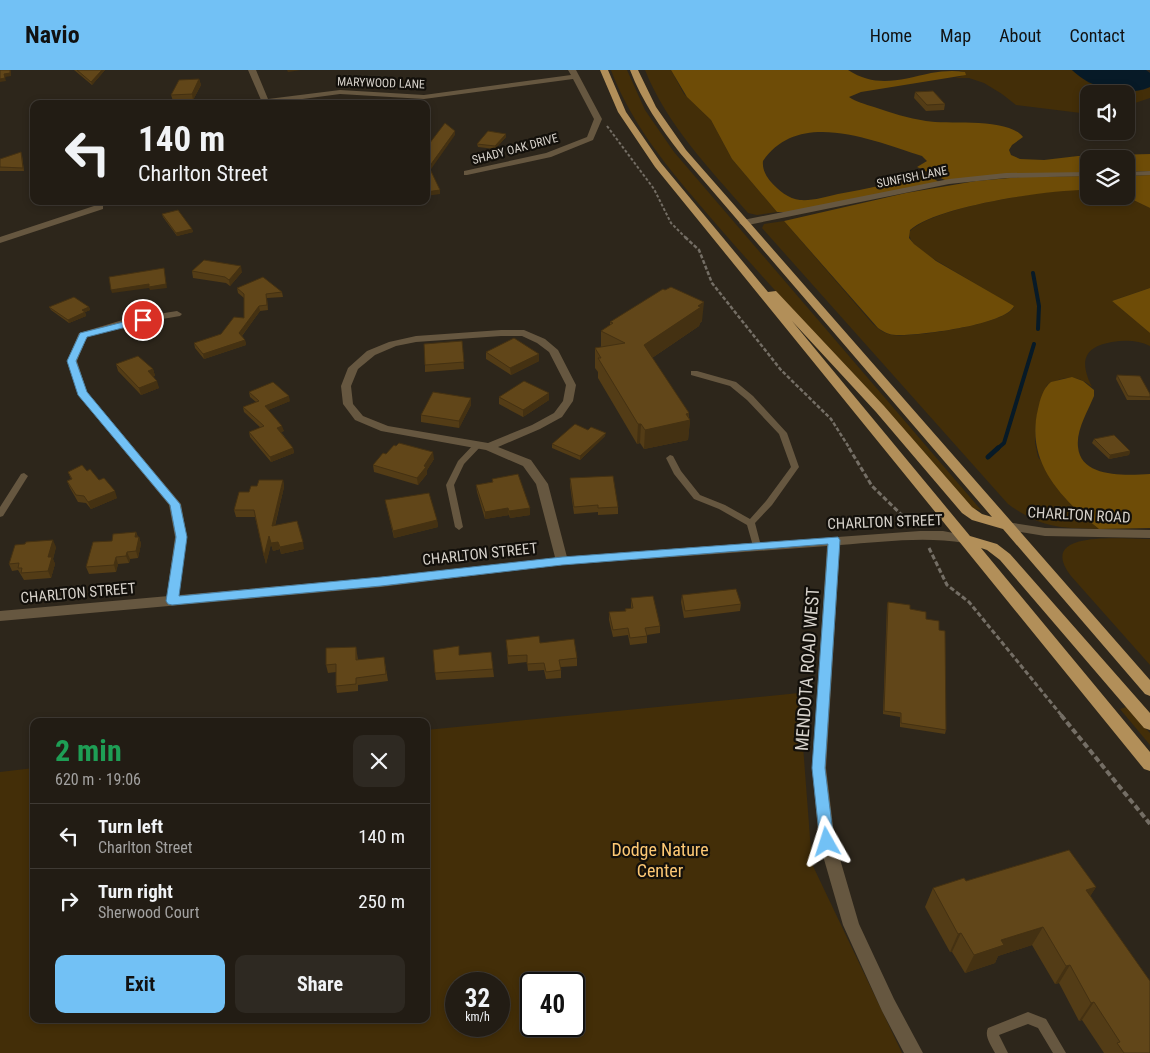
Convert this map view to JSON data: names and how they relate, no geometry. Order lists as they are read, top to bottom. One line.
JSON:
{"streets":{"street":["MARYWOOD LANE","SHADY OAK DRIVE","SUNFISH LANE","CHARLTON ROAD","CHARLTON STREET","MENDOTA ROAD WEST"]},"crossings":[["MARYWOOD LANE","SHADY OAK DRIVE"],["CHARLTON STREET","MENDOTA ROAD WEST"]],"parks":["Dodge Nature Center"],"page":{"header":"Navio","nav":["Home","Map","About","Contact"],"turn":["140 m","Charlton Street"],"heading":["2 min","620 m · 19:06"],"list":[{"name":"Turn left","note":"Charlton Street","value":"140 m"},{"name":"Turn right","note":"Sherwood Court","value":"250 m"}],"buttons":["Exit","Share"],"speed":"32 km/h","limit":"40"}}
